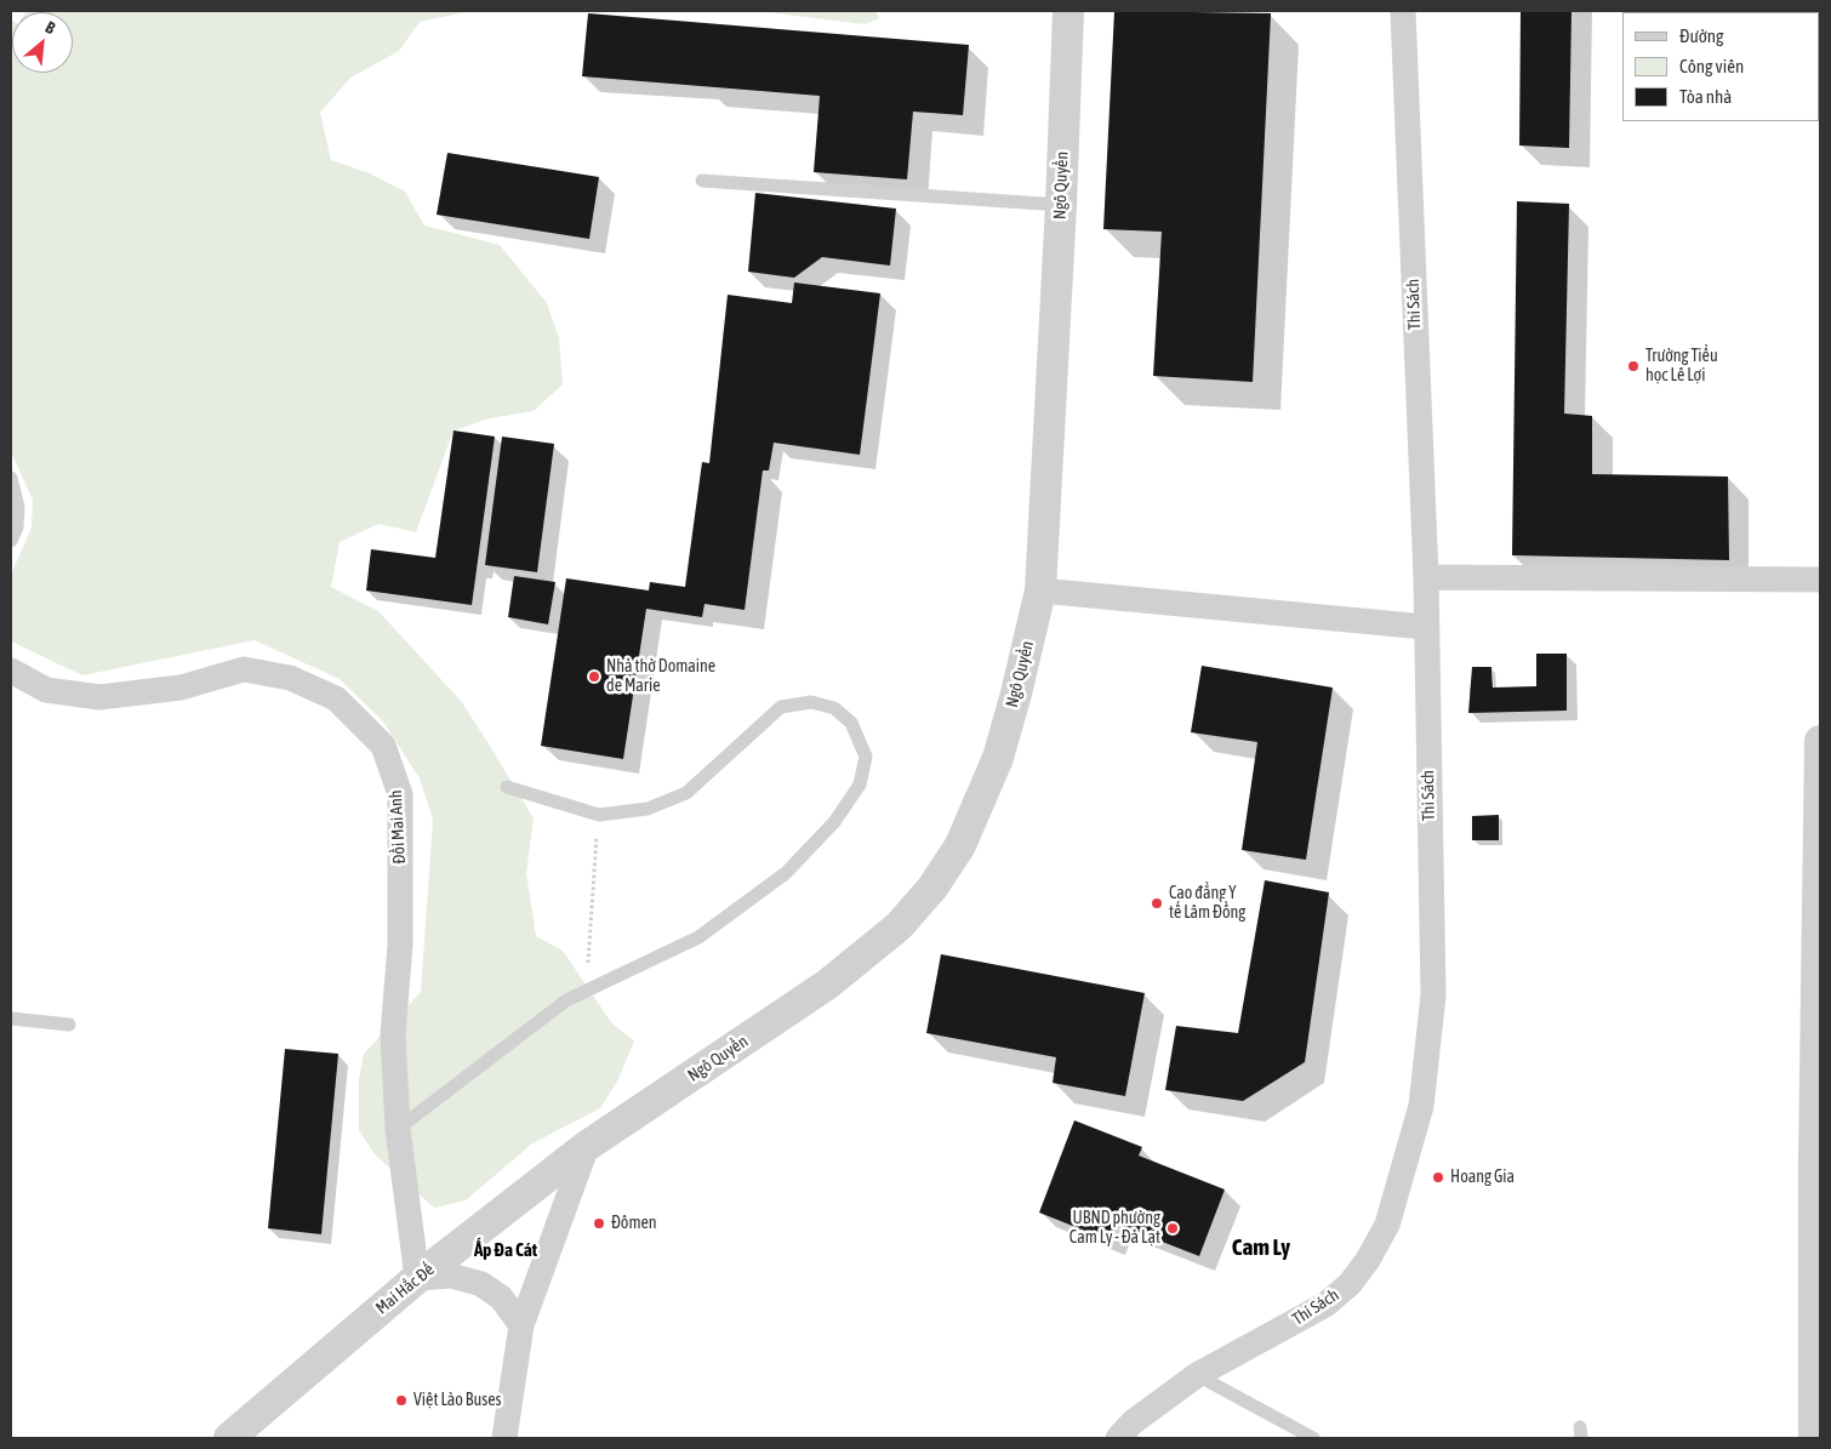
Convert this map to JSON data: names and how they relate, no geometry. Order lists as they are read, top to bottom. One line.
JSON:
{"streets":{"street":["Ngô Quyền","Thi Sách","Đồi Mai Anh","Mai Hắc Đế"]},"crossings":[["Ngô Quyền","Mai Hắc Đế"],["Đồi Mai Anh","Mai Hắc Đế"]],"districts":["Cam Ly","Ấp Đa Cát"],"places":["Trường Tiểu học Lê Lợi","Nhà thờ Domaine de Marie","Cao đẳng Y tế Lâm Đồng","Hoang Gia","Đômen","UBND phường Cam Ly - Đà Lạt","Việt Lào Buses"],"legend":["Đường","Công viên","Tòa nhà"],"north":"top right"}
